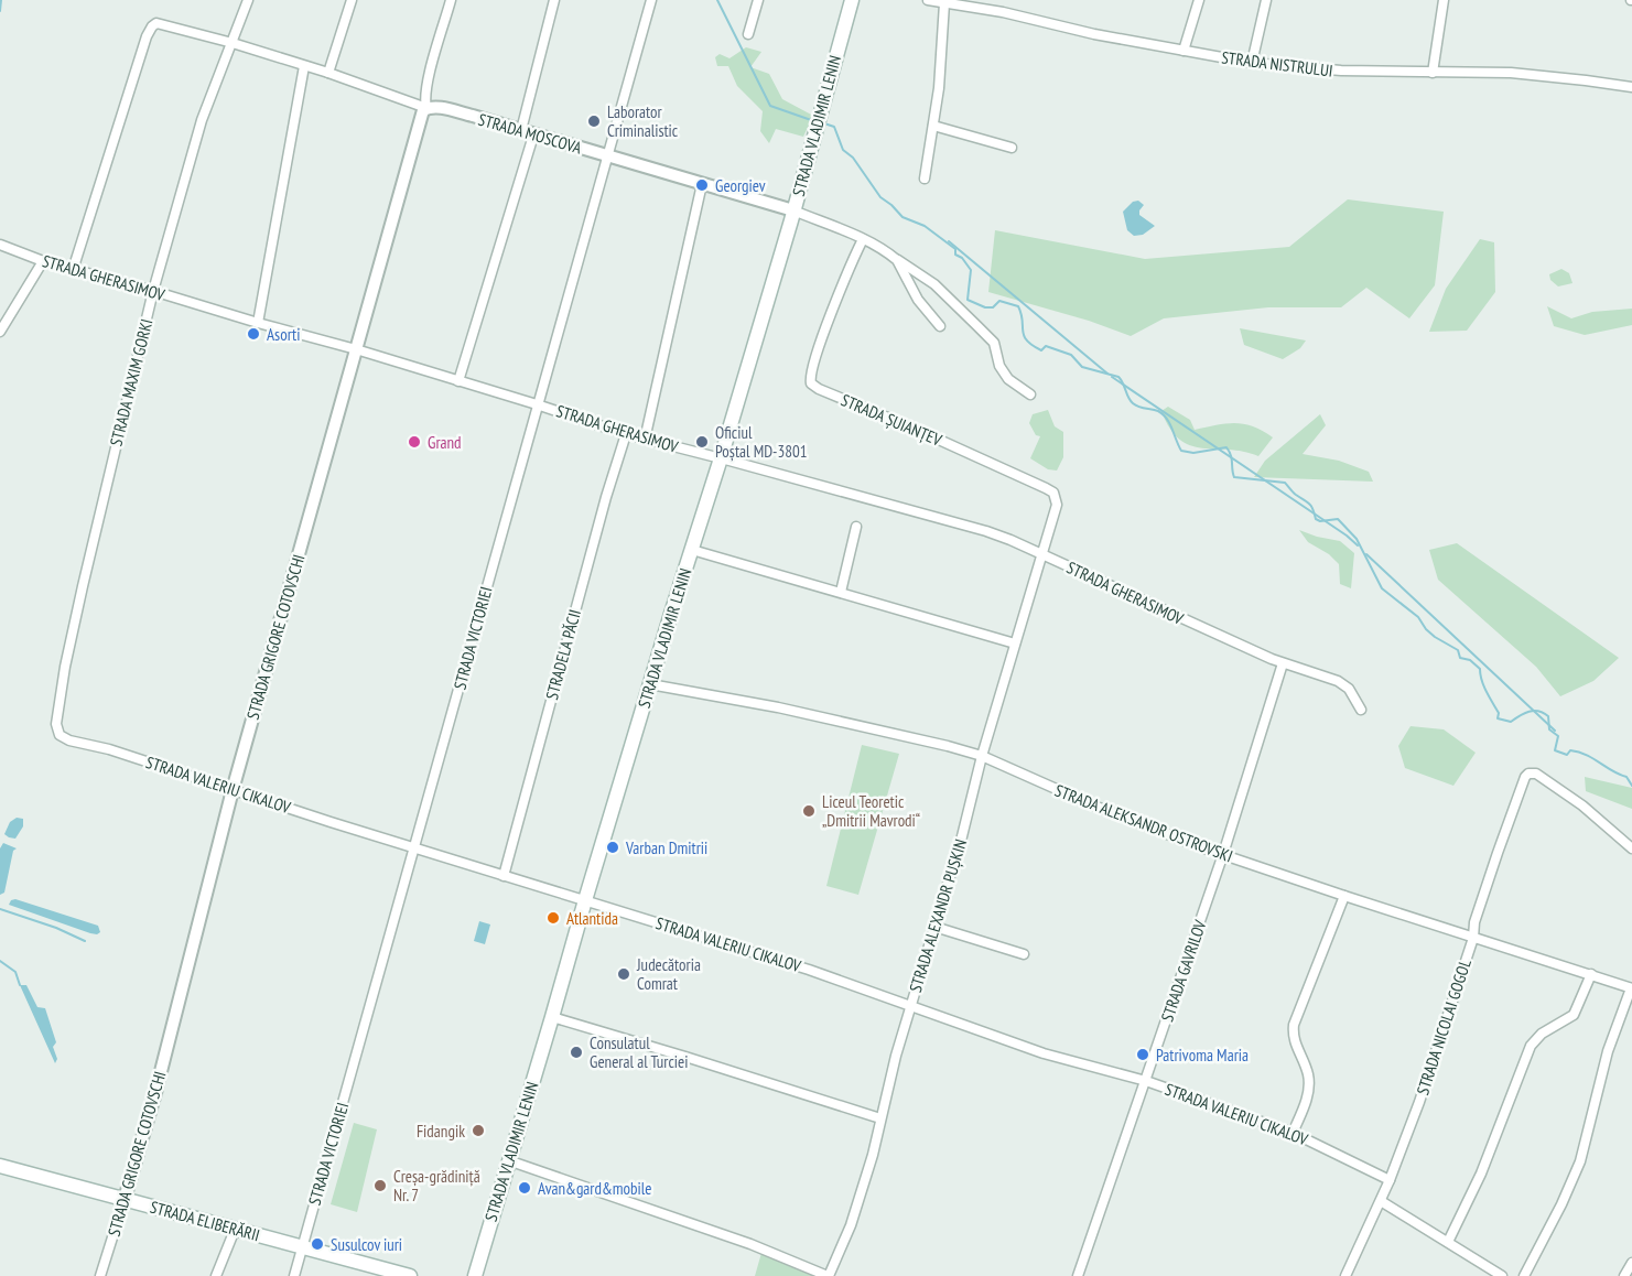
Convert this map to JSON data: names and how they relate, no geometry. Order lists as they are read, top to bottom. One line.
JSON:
{"streets":{"main road":["STRADA VLADIMIR LENIN","STRADA ELIBERĂRII"],"street":["STRADA NISTRULUI","STRADA MOSCOVA","STRADA GHERASIMOV","STRADA MAXIM GORKI","STRADA ȘUIANȚEV","STRADA GRIGORE COTOVSCHI","STRADA VICTORIEI","STRADELA PĂCII","STRADA VALERIU CIKALOV","STRADA ALEKSANDR OSTROVSKI","STRADA ALEXANDR PUȘKIN","STRADA GAVRILOV","STRADA NICOLAI GOGOL"]},"crossings":[["STRADA VLADIMIR LENIN","STRADA MOSCOVA"],["STRADA VLADIMIR LENIN","STRADA GHERASIMOV"],["STRADA VLADIMIR LENIN","STRADA VALERIU CIKALOV"],["STRADA VLADIMIR LENIN","STRADA ALEKSANDR OSTROVSKI"],["STRADA MOSCOVA","STRADA GHERASIMOV"],["STRADA MOSCOVA","STRADA MAXIM GORKI"],["STRADA MOSCOVA","STRADA ȘUIANȚEV"],["STRADA MOSCOVA","STRADA GRIGORE COTOVSCHI"],["STRADA MOSCOVA","STRADA VICTORIEI"],["STRADA GHERASIMOV","STRADA MAXIM GORKI"],["STRADA GHERASIMOV","STRADA ȘUIANȚEV"],["STRADA GHERASIMOV","STRADA GRIGORE COTOVSCHI"],["STRADA GHERASIMOV","STRADA VICTORIEI"],["STRADA GHERASIMOV","STRADELA PĂCII"],["STRADA GHERASIMOV","STRADA ALEXANDR PUȘKIN"],["STRADA GHERASIMOV","STRADA GAVRILOV"],["STRADA MAXIM GORKI","STRADA VALERIU CIKALOV"],["STRADA ȘUIANȚEV","STRADA ALEXANDR PUȘKIN"],["STRADA GRIGORE COTOVSCHI","STRADA VALERIU CIKALOV"],["STRADA GRIGORE COTOVSCHI","STRADA ELIBERĂRII"],["STRADA VICTORIEI","STRADA VALERIU CIKALOV"],["STRADA VICTORIEI","STRADA ELIBERĂRII"],["STRADELA PĂCII","STRADA VALERIU CIKALOV"],["STRADA VALERIU CIKALOV","STRADA ALEXANDR PUȘKIN"],["STRADA VALERIU CIKALOV","STRADA GAVRILOV"],["STRADA VALERIU CIKALOV","STRADA NICOLAI GOGOL"],["STRADA ALEKSANDR OSTROVSKI","STRADA ALEXANDR PUȘKIN"],["STRADA ALEKSANDR OSTROVSKI","STRADA GAVRILOV"],["STRADA ALEKSANDR OSTROVSKI","STRADA NICOLAI GOGOL"]],"places":["Laborator Criminalistic","Georgiev","Asorti","Grand","Oficiul Poștal MD-3801","Liceul Teoretic „Dmitrii Mavrodi“","Varban Dmitrii","Atlantida","Judecătoria Comrat","Consulatul General al Turciei","Patrivoma Maria","Fidangik","Creșa-grădiniță Nr. 7","Avan&gard&mobile","Susulcov iuri"]}
